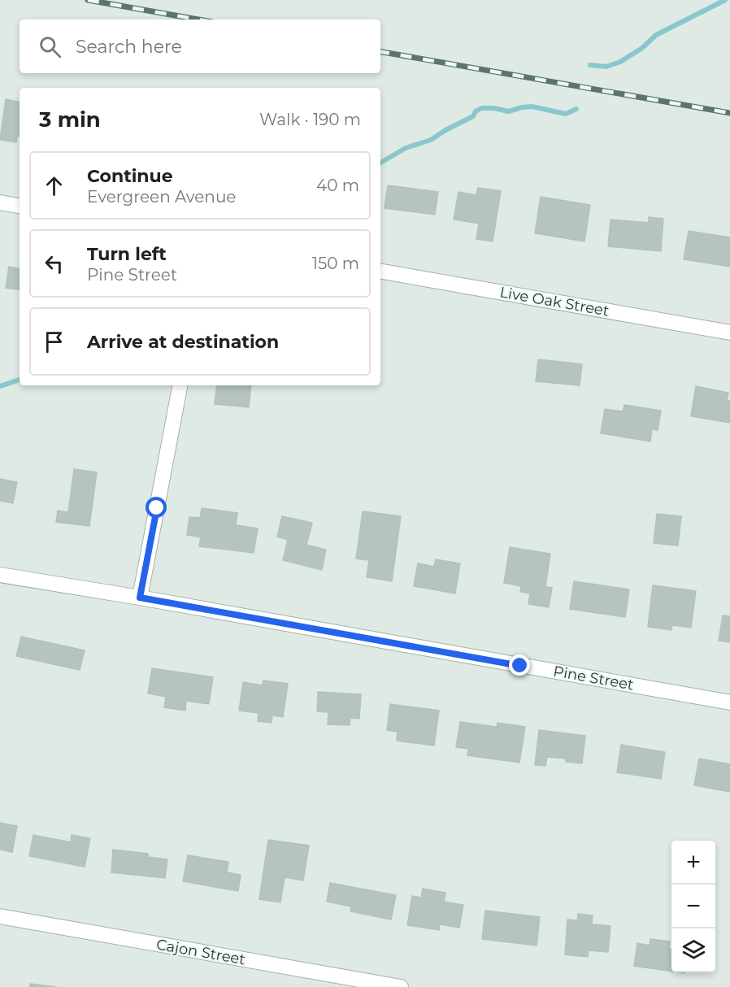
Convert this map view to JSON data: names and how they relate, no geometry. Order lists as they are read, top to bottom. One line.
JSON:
{"streets":{"street":["Live Oak Street","Pine Street","Cajon Street"]},"page":{"search":"Search here","heading":["3 min","Walk · 190 m"],"list":[["Continue","Evergreen Avenue","40 m"],["Turn left","Pine Street","150 m"],"Arrive at destination"],"map_buttons":["+","−"]}}
